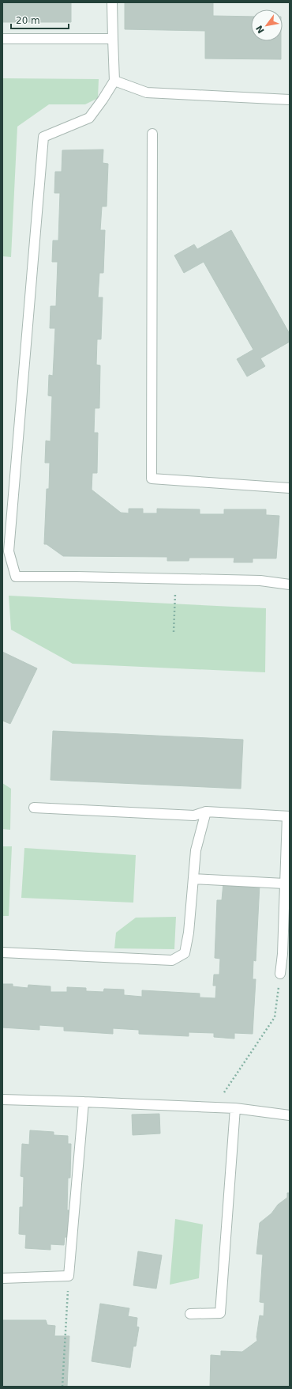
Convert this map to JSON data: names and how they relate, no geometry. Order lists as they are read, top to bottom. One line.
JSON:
{"scale_bar":"20 m","north":"bottom left"}
